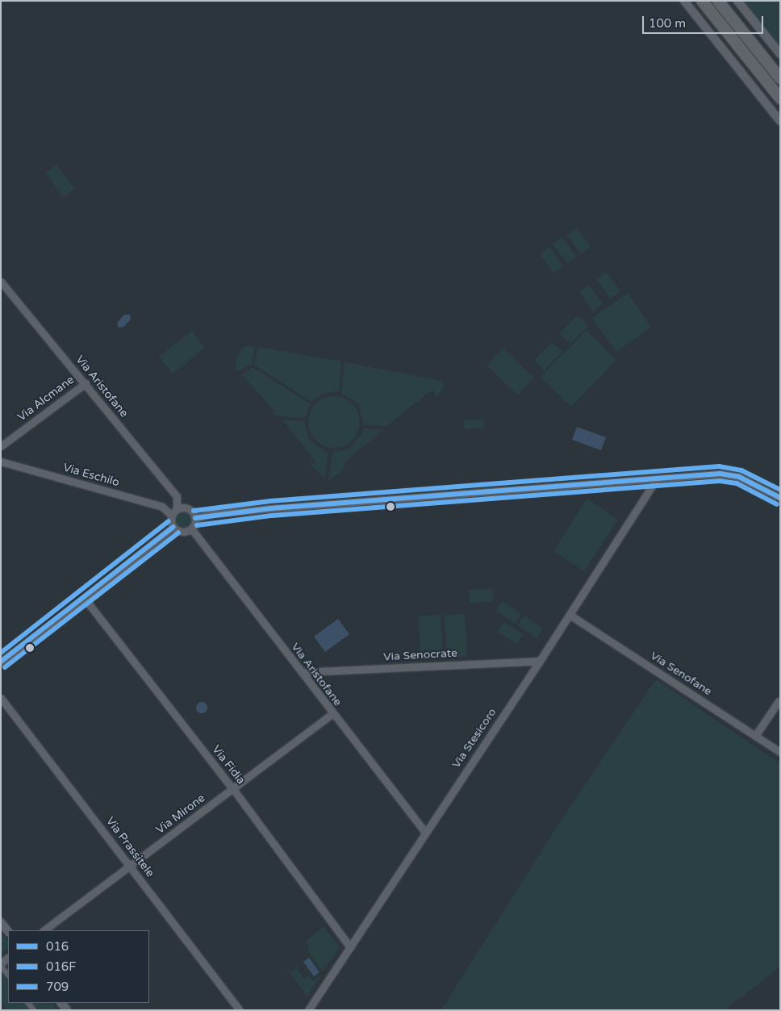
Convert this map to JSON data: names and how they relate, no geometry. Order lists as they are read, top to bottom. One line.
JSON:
{"streets":{"street":["Via Aristofane","Via Alcmane","Via Eschilo","Via Senocrate","Via Senofane","Via Stesicoro","Via Fidia","Via Mirone","Via Prassitele"]},"crossings":[["Via Aristofane","Via Alcmane"],["Via Aristofane","Via Eschilo"],["Via Aristofane","Via Senocrate"],["Via Aristofane","Via Stesicoro"],["Via Aristofane","Via Mirone"],["Via Senocrate","Via Stesicoro"],["Via Senofane","Via Stesicoro"],["Via Stesicoro","Via Fidia"],["Via Fidia","Via Mirone"],["Via Mirone","Via Prassitele"]],"lines":["transit line 709","transit line 016","transit line 016F"],"legend":["016","016F","709"],"scale_bar":"100 m"}
